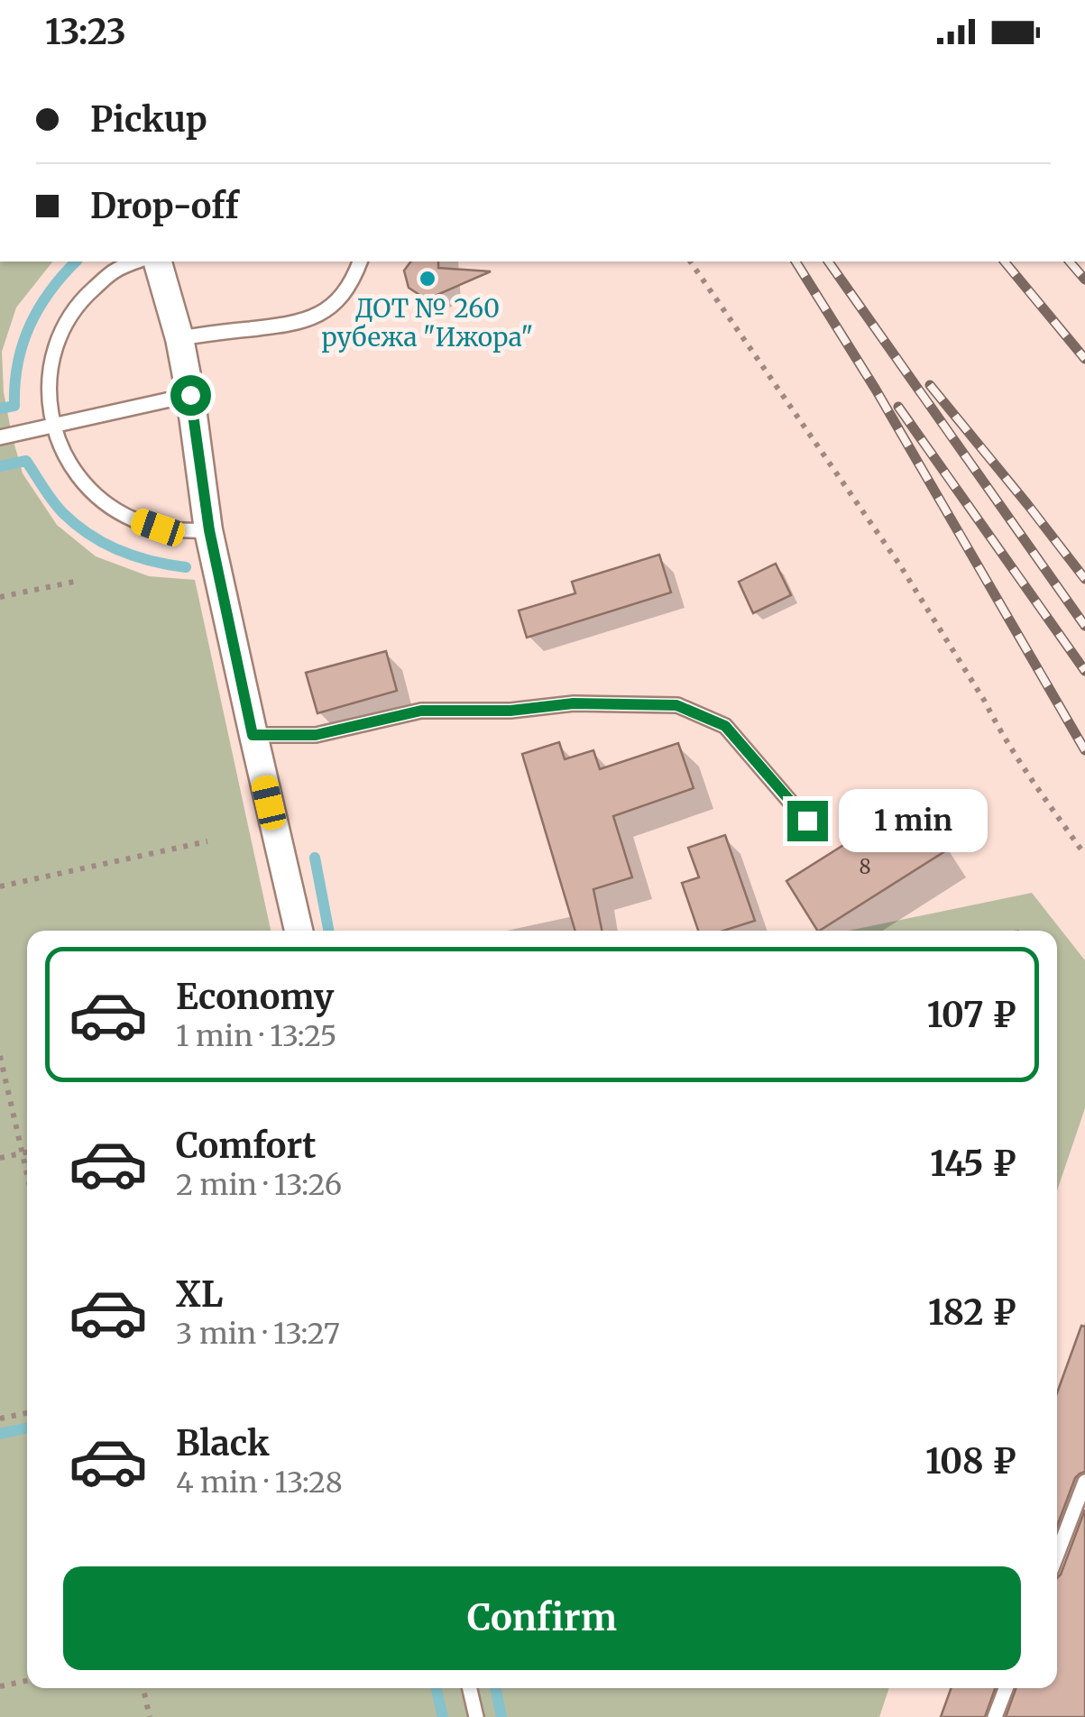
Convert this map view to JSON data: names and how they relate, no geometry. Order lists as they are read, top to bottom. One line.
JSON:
{"places":["ДОТ № 260 рубежа \"Ижора\""],"house_numbers":["8"],"page":{"status":"13:23","banner":["Pickup","Drop-off"],"bubble":"1 min","list":[{"name":"Economy","note":"1 min · 13:25","value":"107 ₽"},{"name":"Comfort","note":"2 min · 13:26","value":"145 ₽"},{"name":"XL","note":"3 min · 13:27","value":"182 ₽"},{"name":"Black","note":"4 min · 13:28","value":"108 ₽"}],"buttons":"Confirm"}}
